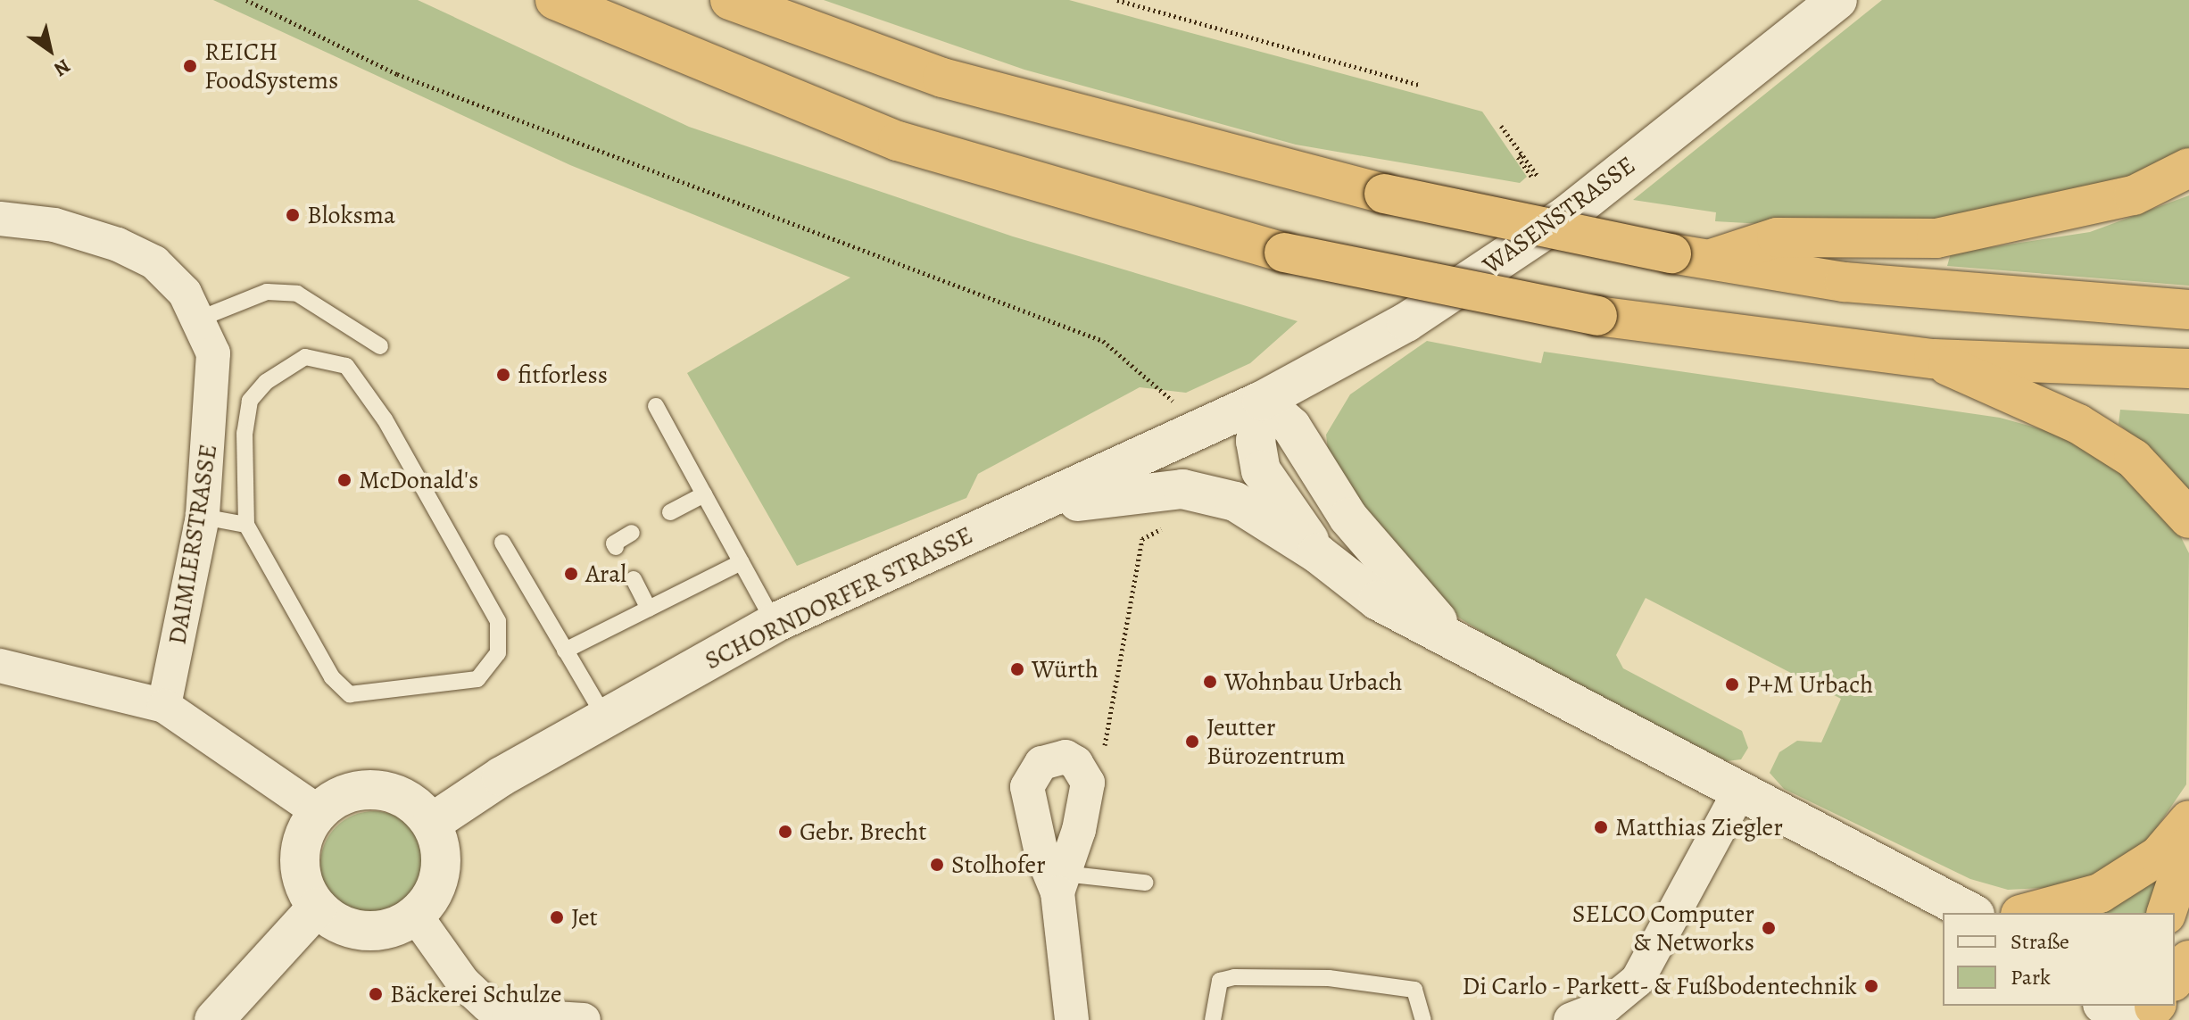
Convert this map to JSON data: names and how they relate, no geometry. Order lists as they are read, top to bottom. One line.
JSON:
{"streets":{"street":["WASENSTRASSE","DAIMLERSTRASSE","SCHORNDORFER STRASSE"]},"crossings":[["WASENSTRASSE","SCHORNDORFER STRASSE"]],"places":["REICH FoodSystems","Bloksma","fitforless","McDonald's","Aral","Würth","Wohnbau Urbach","P+M Urbach","Jeutter Bürozentrum","Matthias Ziegler","Gebr. Brecht","Stolhofer","Jet","SELCO Computer & Networks","Di Carlo - Parkett- & Fußbodentechnik","Bäckerei Schulze"],"legend":["Straße","Park"],"north":"bottom right"}
